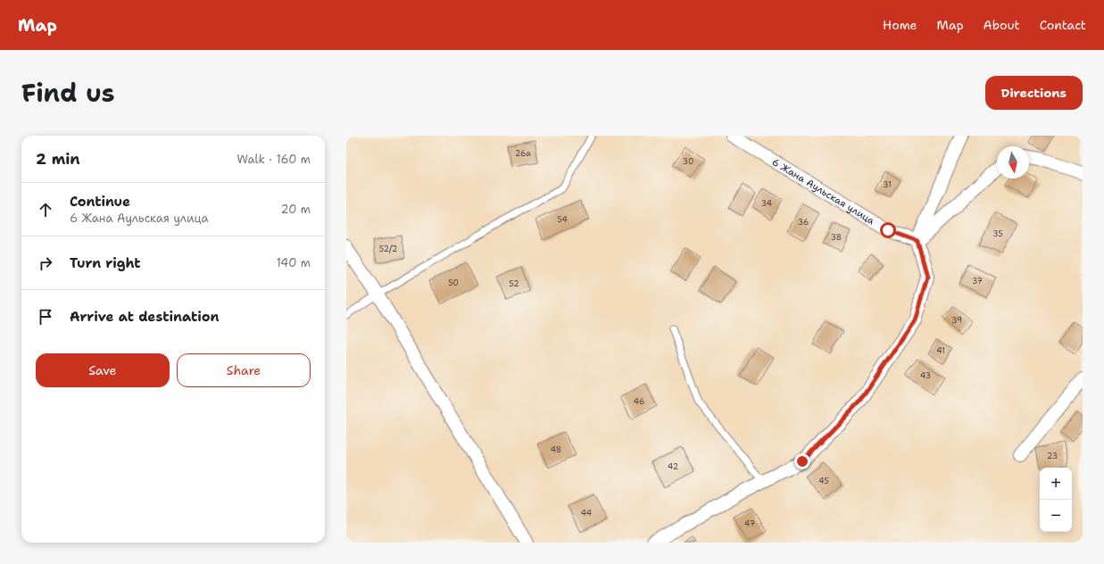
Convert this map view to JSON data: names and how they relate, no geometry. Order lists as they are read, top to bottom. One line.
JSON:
{"streets":{"street":["6 Жана Аульская улица"]},"house_numbers":["26а","30","31","34","54","36","35","38","52/2","37","50","52","39","41","43","46","48","23","42","45","44","47"],"north":"bottom","page":{"header":"Map","nav":["Home","Map","About","Contact"],"title":"Find us","buttons":["Directions",["Save","Share"]],"heading":["2 min","Walk · 160 m"],"list":[["Continue","6 Жана Аульская улица","20 m"],["Turn right","140 m"],"Arrive at destination"],"map_buttons":["+","−"]}}
